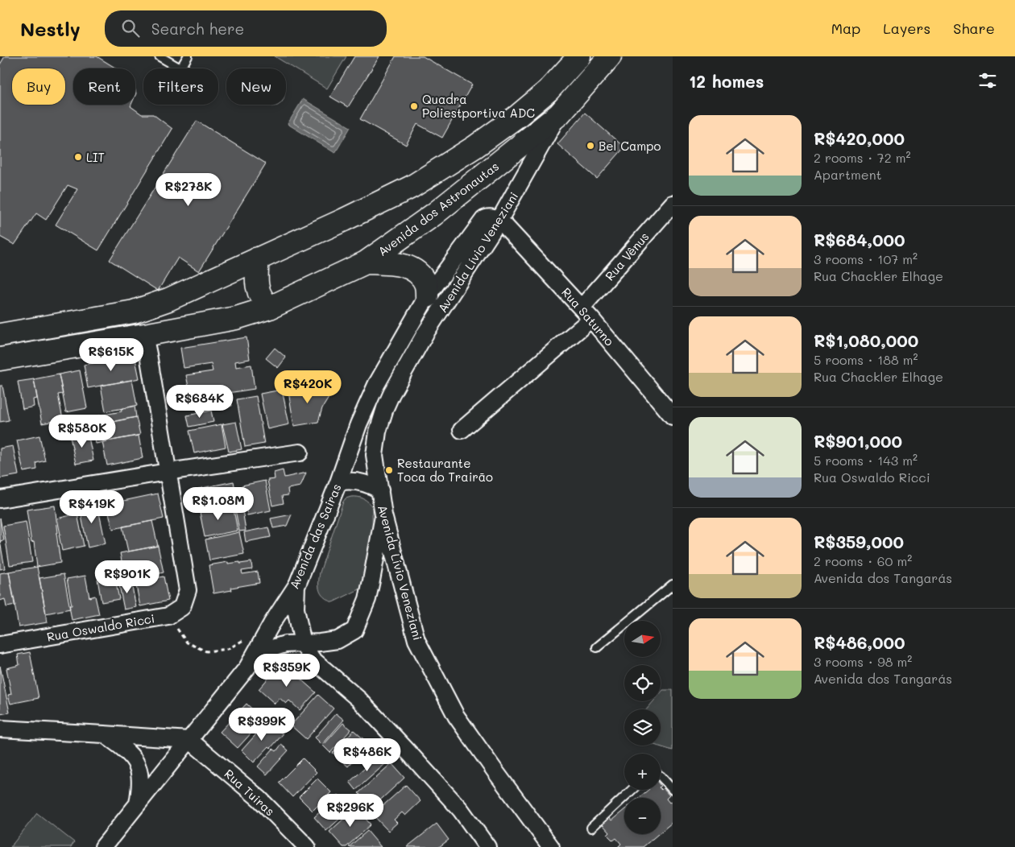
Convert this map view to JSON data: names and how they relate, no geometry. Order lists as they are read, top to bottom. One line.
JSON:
{"streets":{"main road":["Avenida dos Astronautas"],"street":["Avenida Lívio Veneziani","Rua Vênus","Rua Saturno","Avenida das Sairas","Rua Oswaldo Ricci","Rua Tuiras"]},"crossings":[["Avenida dos Astronautas","Avenida Lívio Veneziani"],["Avenida Lívio Veneziani","Rua Saturno"],["Avenida Lívio Veneziani","Avenida das Sairas"],["Rua Vênus","Rua Saturno"],["Rua Saturno","Avenida das Sairas"],["Avenida das Sairas","Rua Tuiras"]],"places":["Quadra Poliestportiva ADC","Bel Campo","LIT","Restaurante Toca do Trairão"],"north":"right","page":{"header":"Nestly","search":"Search here","nav":["Map","Layers","Share"],"heading":"12 homes","chip":["Buy","Rent","Filters","New"],"list":[{"name":"R$420,000","note":"2 rooms · 72 m² · Apartment"},{"name":"R$684,000","note":"3 rooms · 107 m² · Rua Chackler Elhage"},{"name":"R$1,080,000","note":"5 rooms · 188 m² · Rua Chackler Elhage"},{"name":"R$901,000","note":"5 rooms · 143 m² · Rua Oswaldo Ricci"},{"name":"R$359,000","note":"2 rooms · 60 m² · Avenida dos Tangarás"},{"name":"R$486,000","note":"3 rooms · 98 m² · Avenida dos Tangarás"}],"price":["R$278K","R$615K","R$420K","R$684K","R$580K","R$1.08M","R$419K","R$901K","R$359K","R$399K","R$486K","R$296K"],"map_buttons":["+","−"]}}
